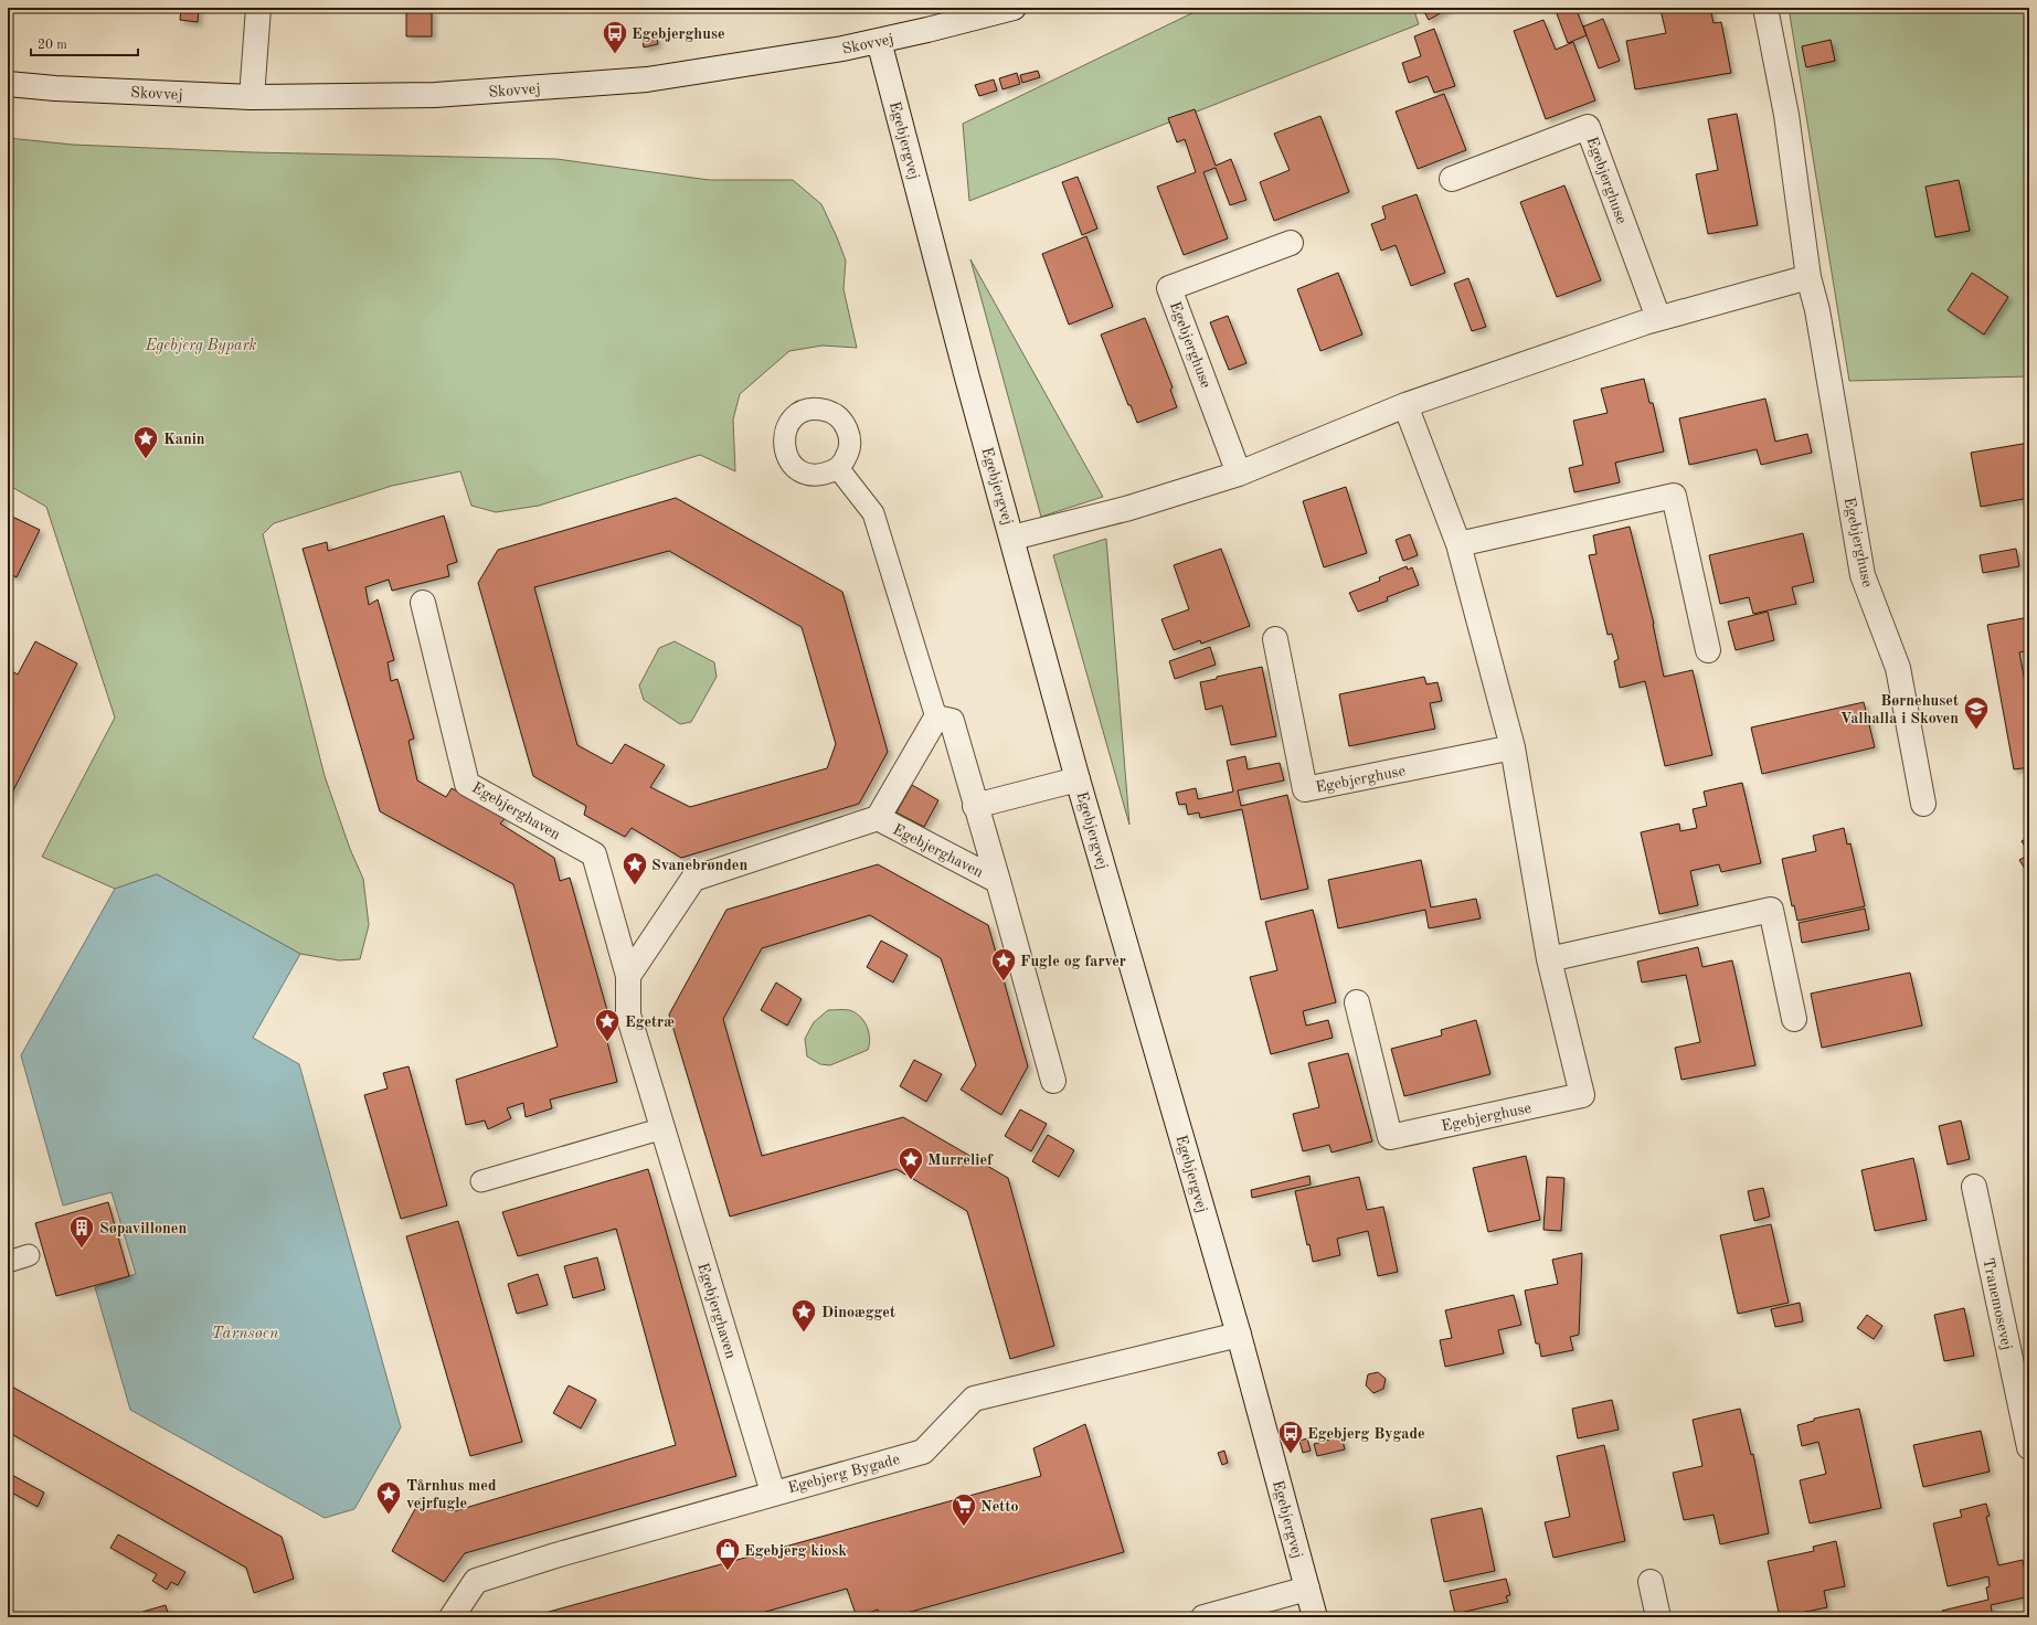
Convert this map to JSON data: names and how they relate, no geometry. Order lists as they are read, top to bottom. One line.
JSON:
{"streets":{"street":["Skovvej","Egebjergvej","Egebjerghuse","Egebjerghaven","Tranemosevej","Egebjerg Bygade"]},"crossings":[["Skovvej","Egebjergvej"],["Egebjergvej","Egebjerg Bygade"],["Egebjerghaven","Egebjerg Bygade"]],"water":["Tårnsøen"],"parks":["Egebjerg Bypark"],"places":{"bus stop":["Egebjerghuse","Egebjerg Bygade"],"place":["Kanin","Svanebrønden","Fugle og farver","Egetræ","Murrelief","Dinoægget","Tårnhus med vejrfugle"],"school or university":["Børnehuset Valhalla i Skoven"],"building":["Søpavillonen"],"supermarket":["Netto"],"shop":["Egebjerg kiosk"]},"scale_bar":"20 m"}
